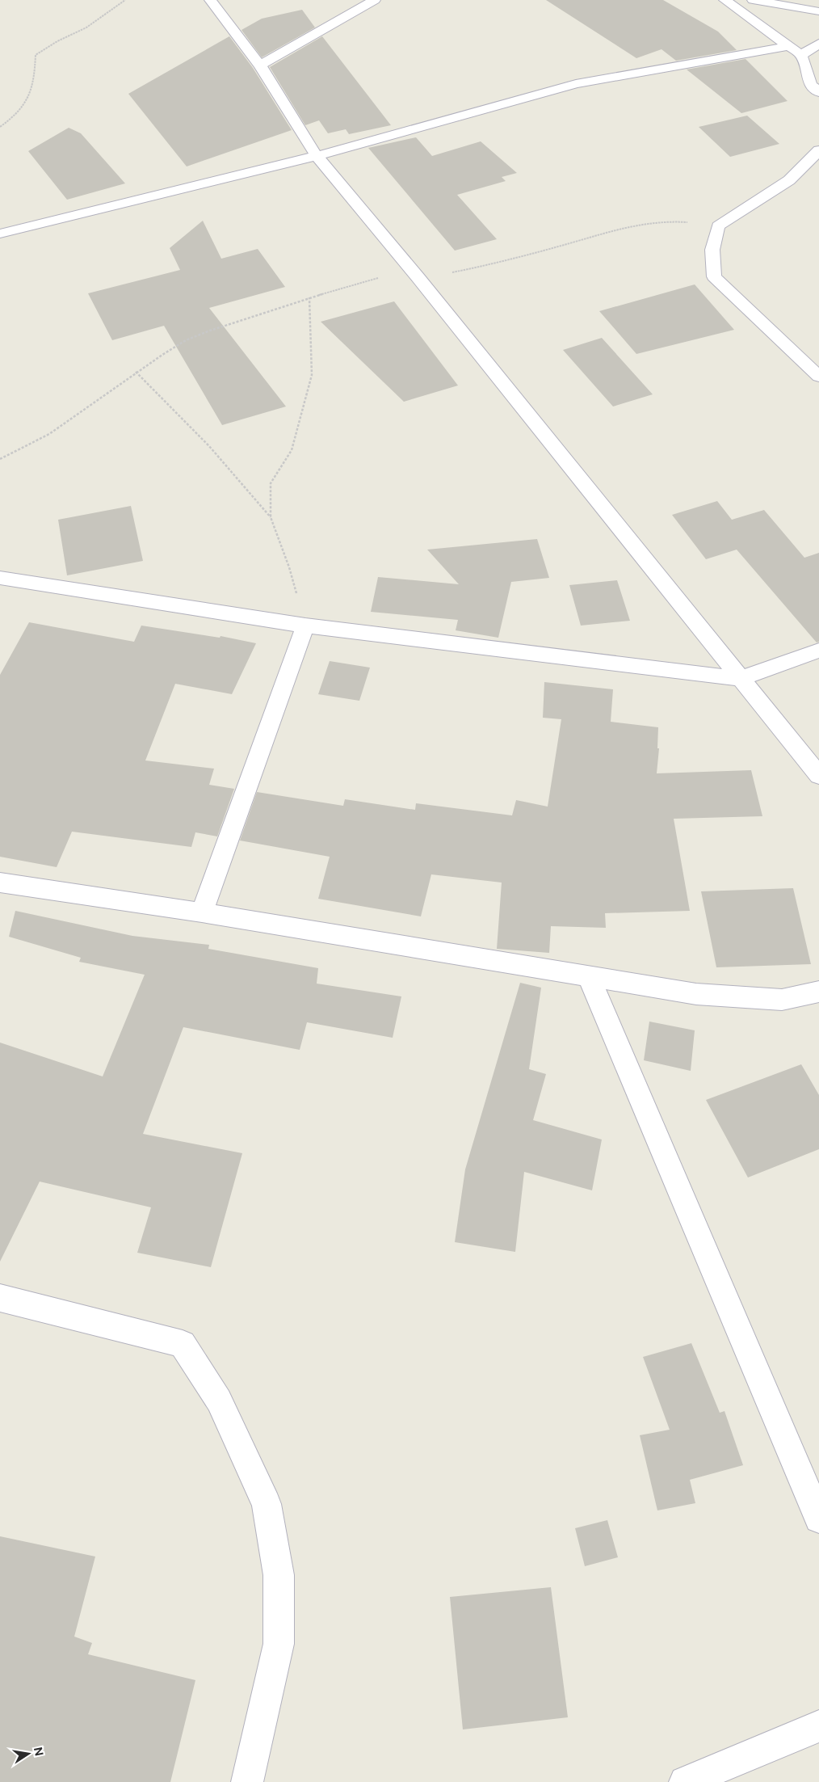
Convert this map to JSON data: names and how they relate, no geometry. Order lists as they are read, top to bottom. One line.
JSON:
{"north":"right"}
